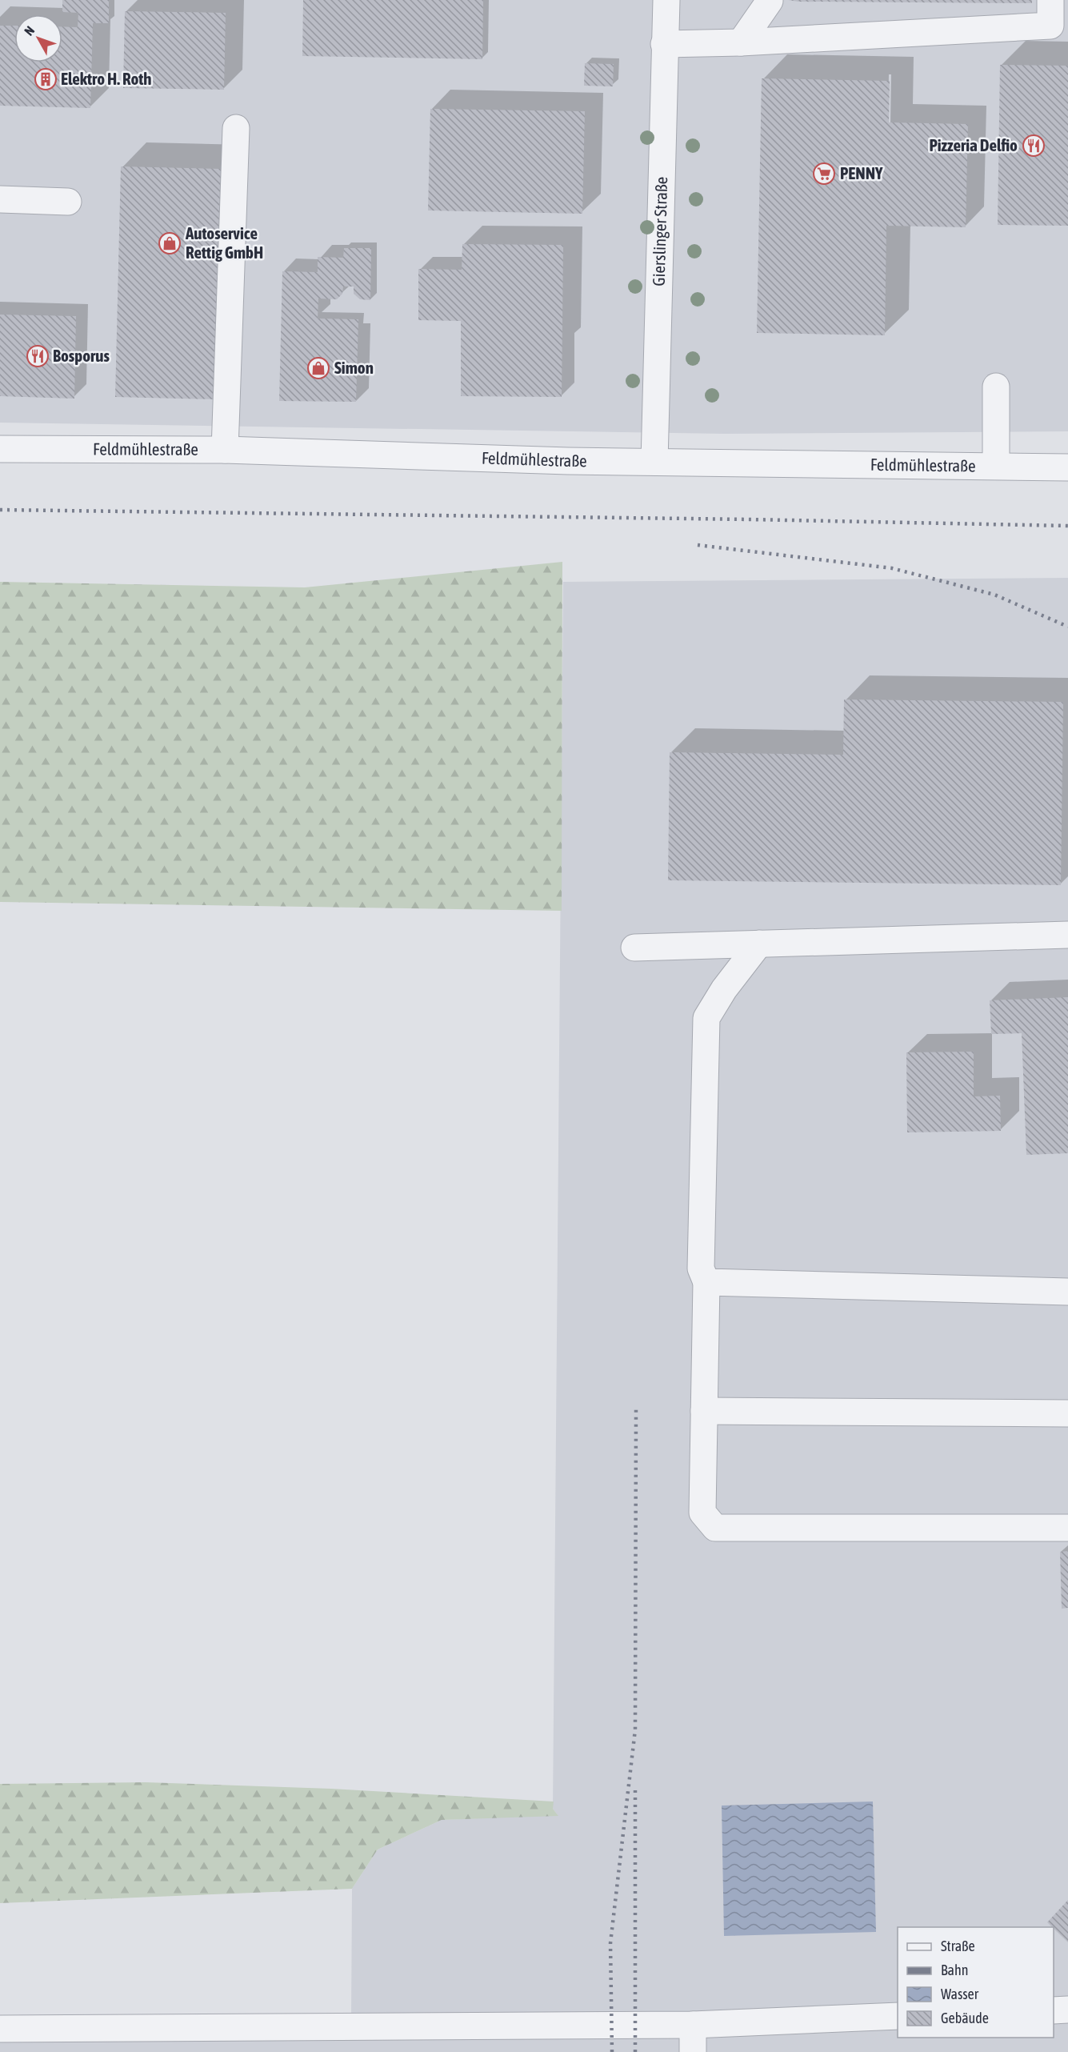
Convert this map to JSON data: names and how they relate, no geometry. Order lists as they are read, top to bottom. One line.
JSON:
{"streets":{"street":["Gierslinger Straße","Feldmühlestraße"]},"crossings":[["Gierslinger Straße","Feldmühlestraße"]],"places":{"building":["Elektro H. Roth"],"restaurant":["Pizzeria Delfio","Bosporus"],"supermarket":["PENNY"],"shop":["Autoservice Rettig GmbH","Simon"]},"legend":["Straße","Bahn","Wasser","Gebäude"],"north":"top left"}
